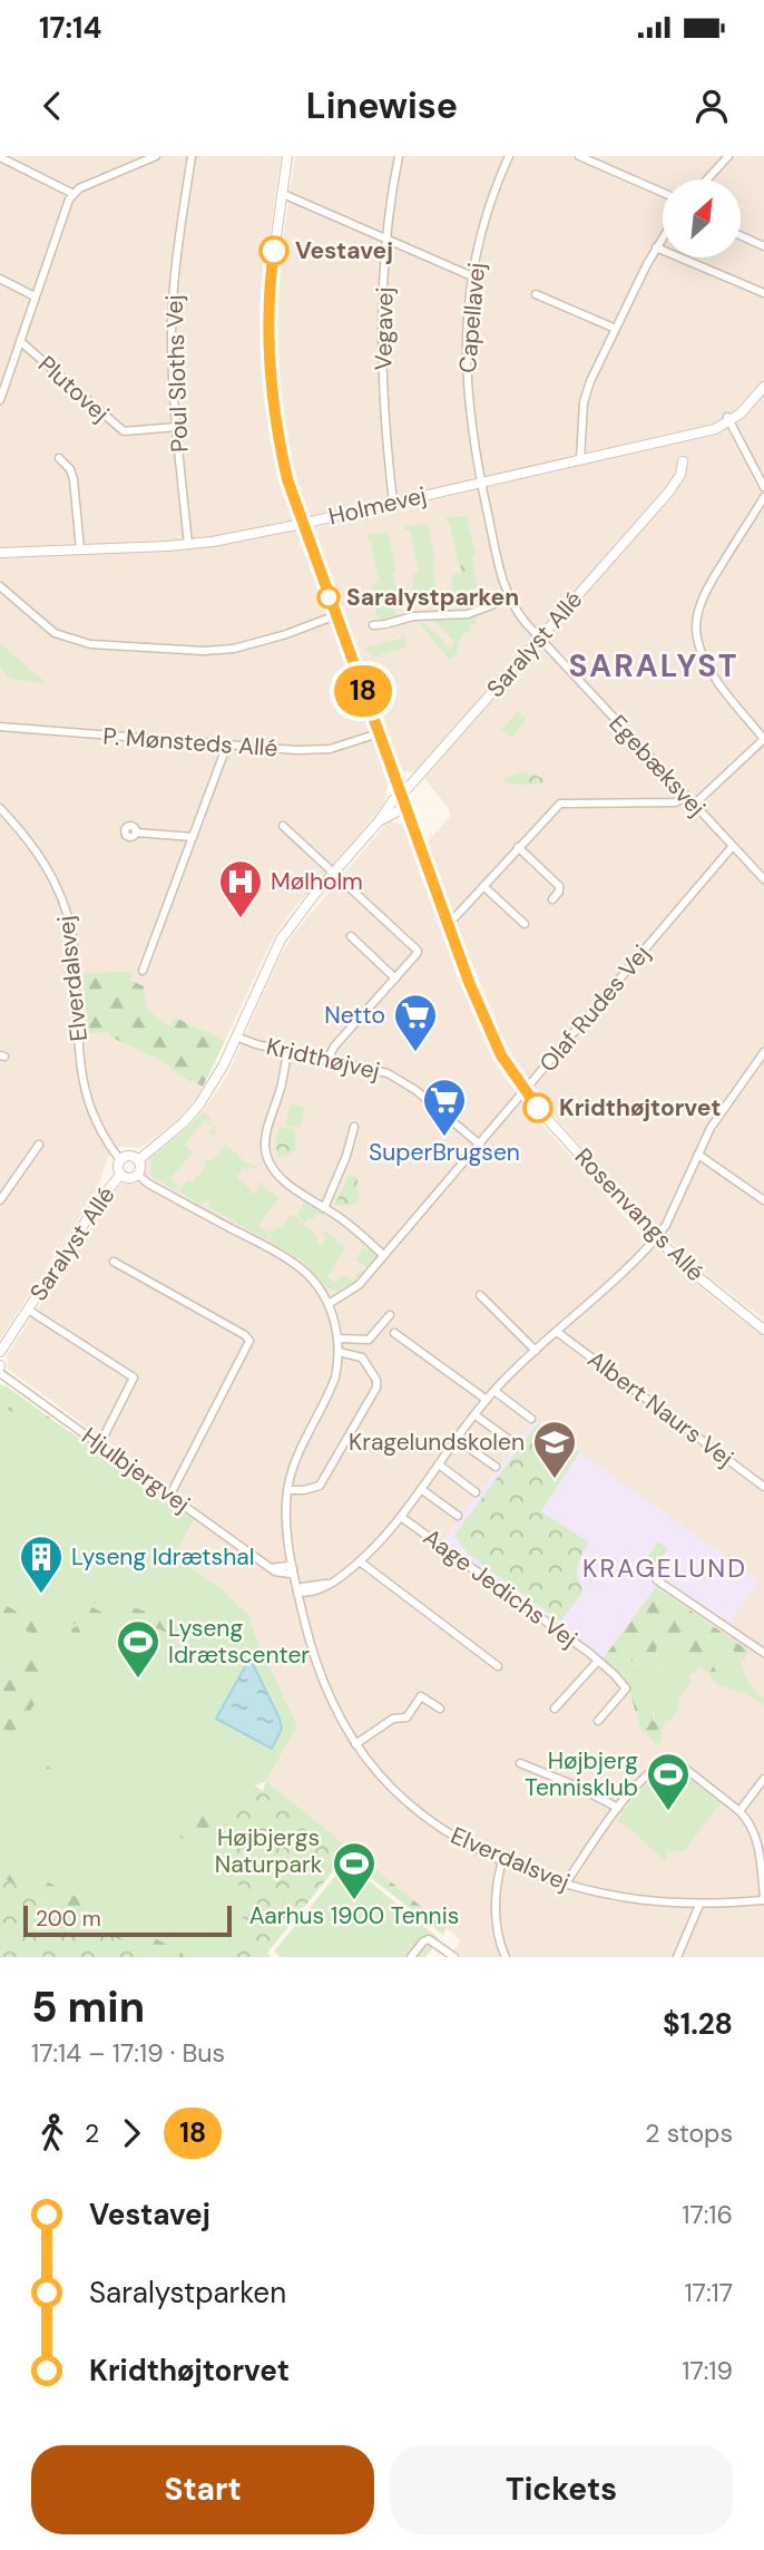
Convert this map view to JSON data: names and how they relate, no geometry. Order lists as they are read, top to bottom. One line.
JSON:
{"streets":{"street":["Capellavej","Vegavej","Poul Sloths Vej","Plutovej","Holmevej","Saralyst Allé","P. Mønsteds Allé","Egebæksvej","Elverdalsvej","Olaf Rudes Vej","Kridthøjvej","Rosenvangs Allé","Albert Naurs Vej","Hjulbjergvej","Aage Jedichs Vej"]},"crossings":[["Capellavej","Holmevej"],["Capellavej","Egebæksvej"],["Vegavej","Holmevej"],["Poul Sloths Vej","Plutovej"],["Poul Sloths Vej","Holmevej"],["Holmevej","Egebæksvej"],["Holmevej","Rosenvangs Allé"],["Saralyst Allé","Egebæksvej"],["Saralyst Allé","Elverdalsvej"],["Saralyst Allé","Kridthøjvej"],["Saralyst Allé","Rosenvangs Allé"],["P. Mønsteds Allé","Rosenvangs Allé"],["Egebæksvej","Olaf Rudes Vej"],["Elverdalsvej","Olaf Rudes Vej"],["Elverdalsvej","Hjulbjergvej"],["Olaf Rudes Vej","Kridthøjvej"],["Olaf Rudes Vej","Rosenvangs Allé"]],"districts":["SARALYST","KRAGELUND"],"parks":["Højbjergs Naturpark"],"places":{"other":["Vestavej","Saralystparken","Kridthøjtorvet"],"hospital":["Mølholm"],"supermarket":["Netto","SuperBrugsen"],"school or university":["Kragelundskolen"],"building":["Lyseng Idrætshal"],"sports":["Lyseng Idrætscenter","Højbjerg Tennisklub","Aarhus 1900 Tennis"]},"lines":["bus line 18"],"scale_bar":"200 m","north":"top right","page":{"status":"17:14","header":"Linewise","on_map":"18","scale":"200 m","heading":["5 min","17:14 – 17:19 · Bus","$1.28"],"legs":["2","18","2 stops"],"list":[{"name":"Vestavej","value":"17:16"},{"name":"Saralystparken","value":"17:17"},{"name":"Kridthøjtorvet","value":"17:19"}],"buttons":["Start","Tickets"]}}
